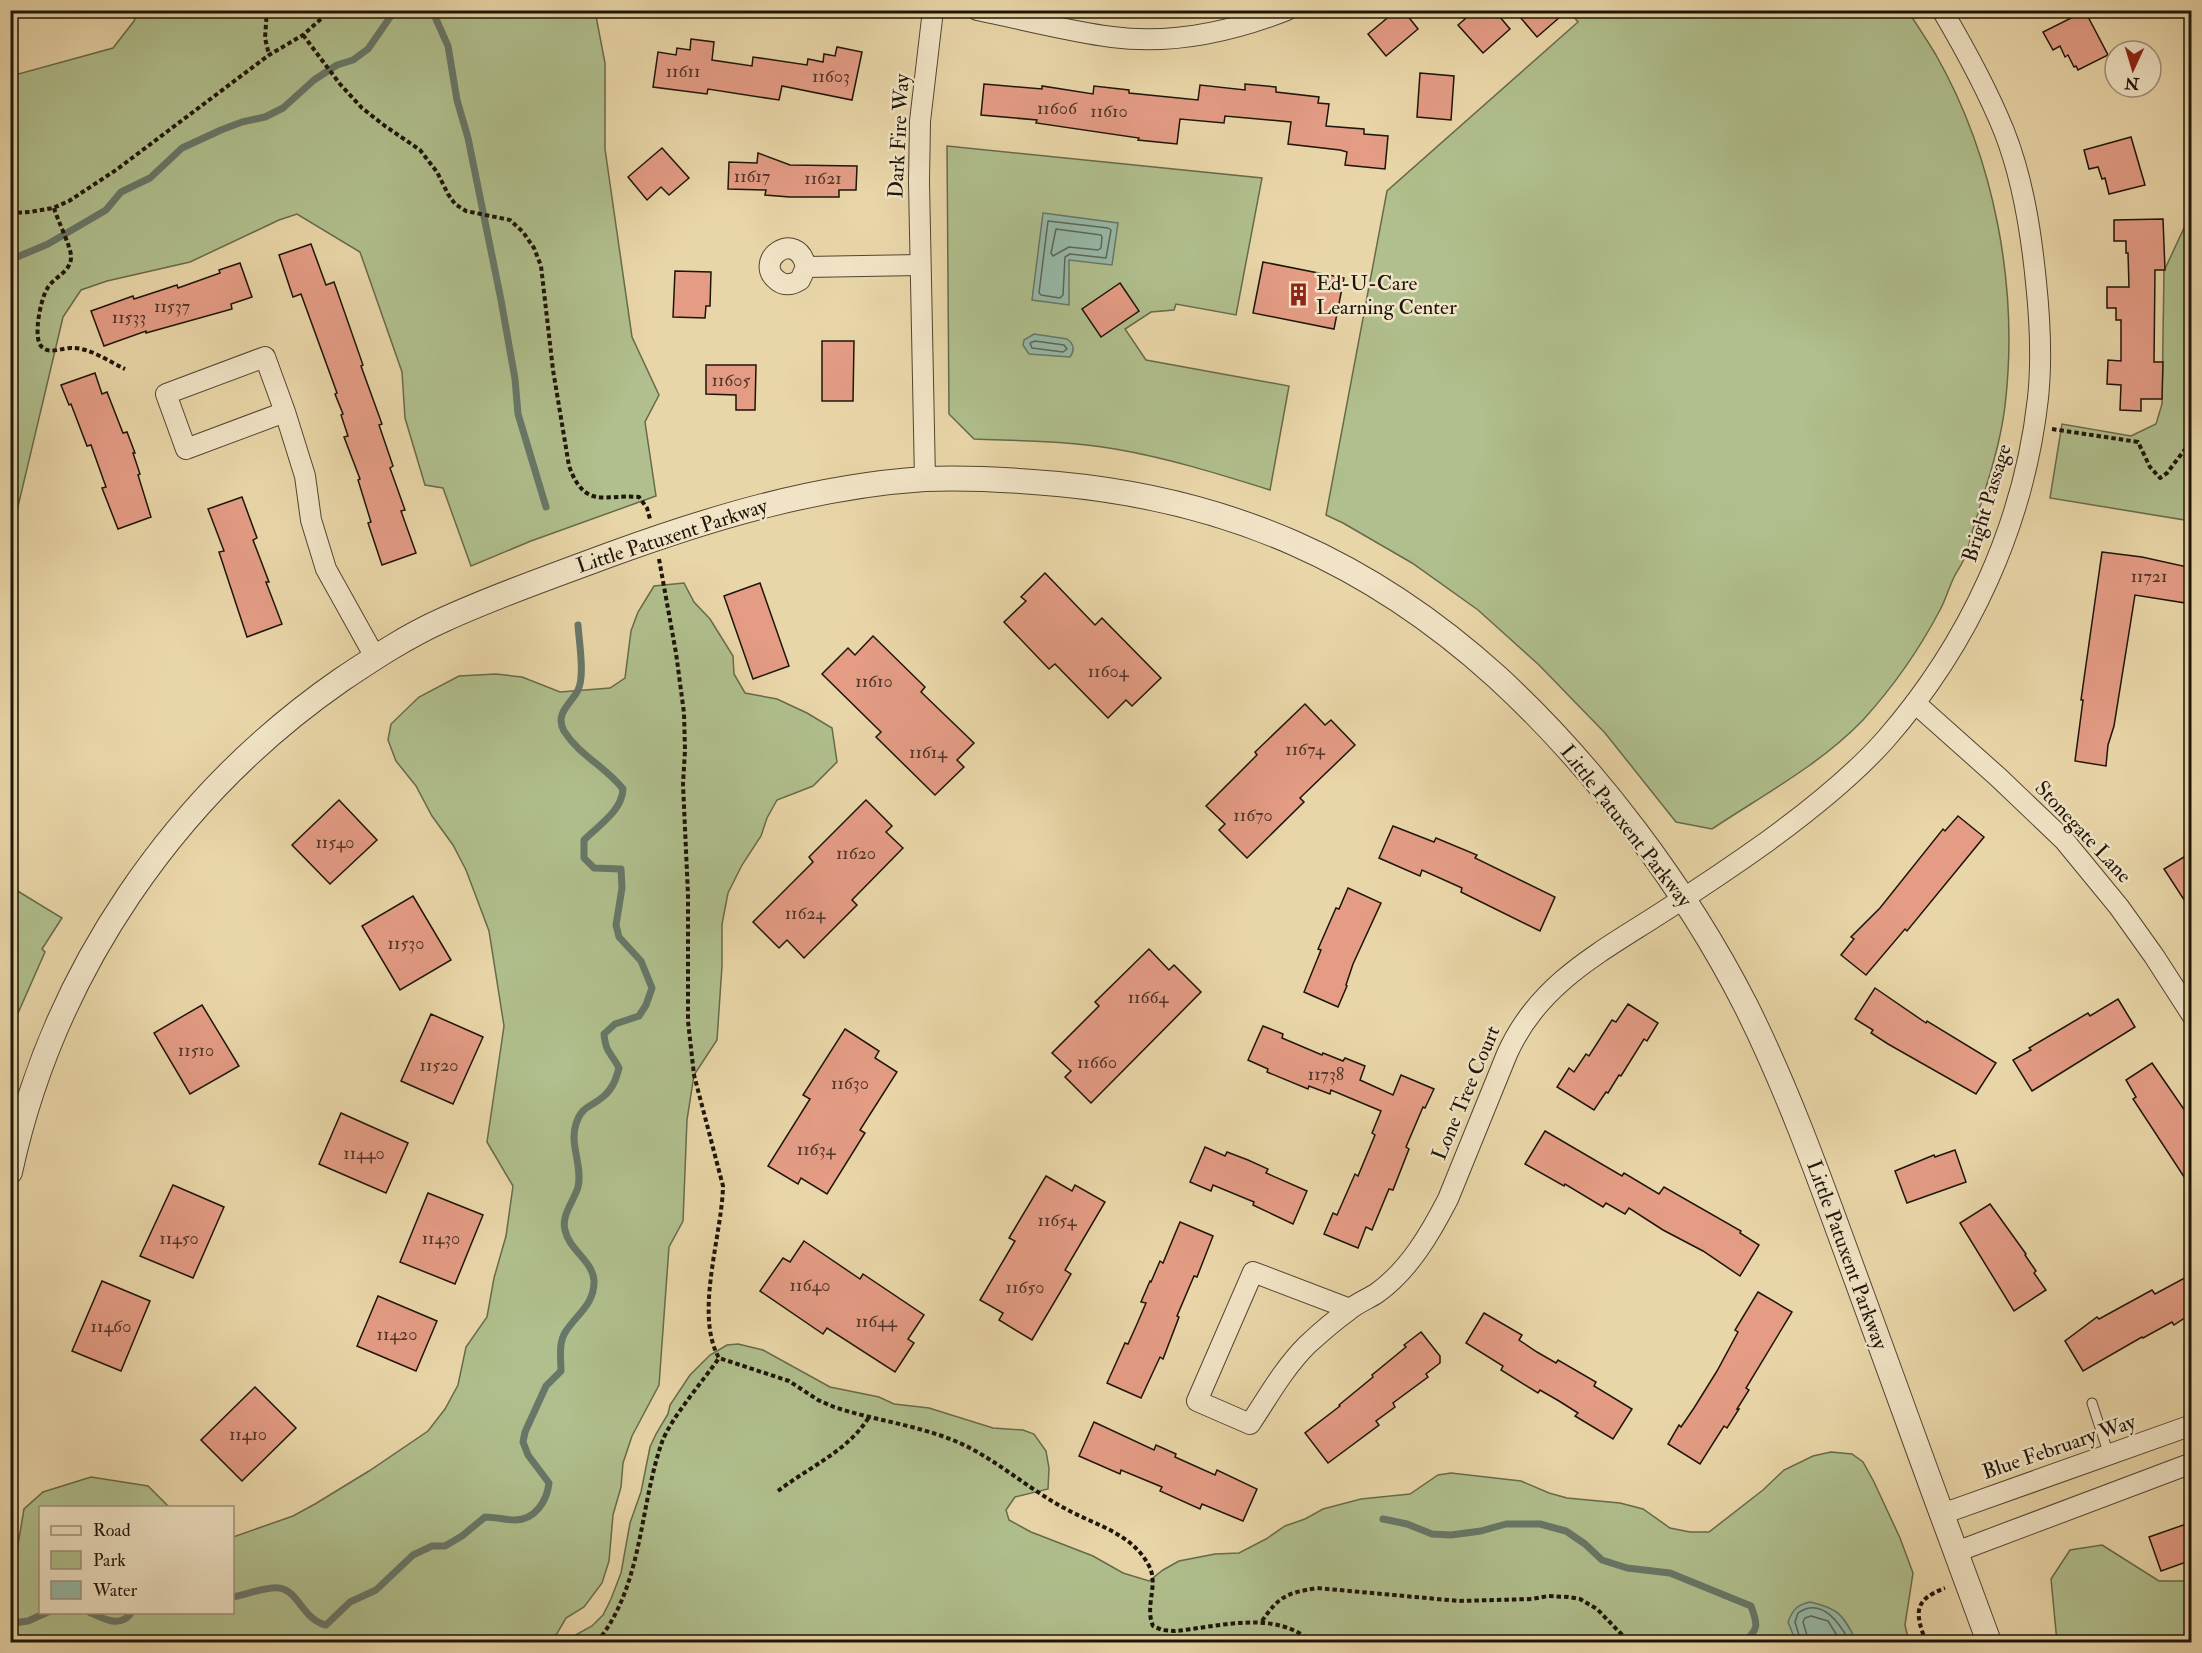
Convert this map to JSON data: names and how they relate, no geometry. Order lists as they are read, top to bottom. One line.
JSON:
{"streets":{"street":["Dark Fire Way","Bright Passage","Little Patuxent Parkway","Stonegate Lane","Lone Tree Court","Blue February Way"]},"crossings":[["Dark Fire Way","Little Patuxent Parkway"],["Bright Passage","Little Patuxent Parkway"],["Bright Passage","Stonegate Lane"],["Bright Passage","Lone Tree Court"],["Little Patuxent Parkway","Lone Tree Court"],["Little Patuxent Parkway","Blue February Way"]],"places":{"building":["Ed-U-Care Learning Center"]},"house_numbers":["11611","11603","11606","11610","11617","11621","11537","11533","11605","11721","11604","11610","11674","11614","11670","11540","11620","11624","11530","11664","11510","11660","11520","11738","11630","11634","11440","11654","11450","11430","11640","11650","11644","11460","11420","11410"],"legend":["Road","Park","Water"],"north":"bottom"}
